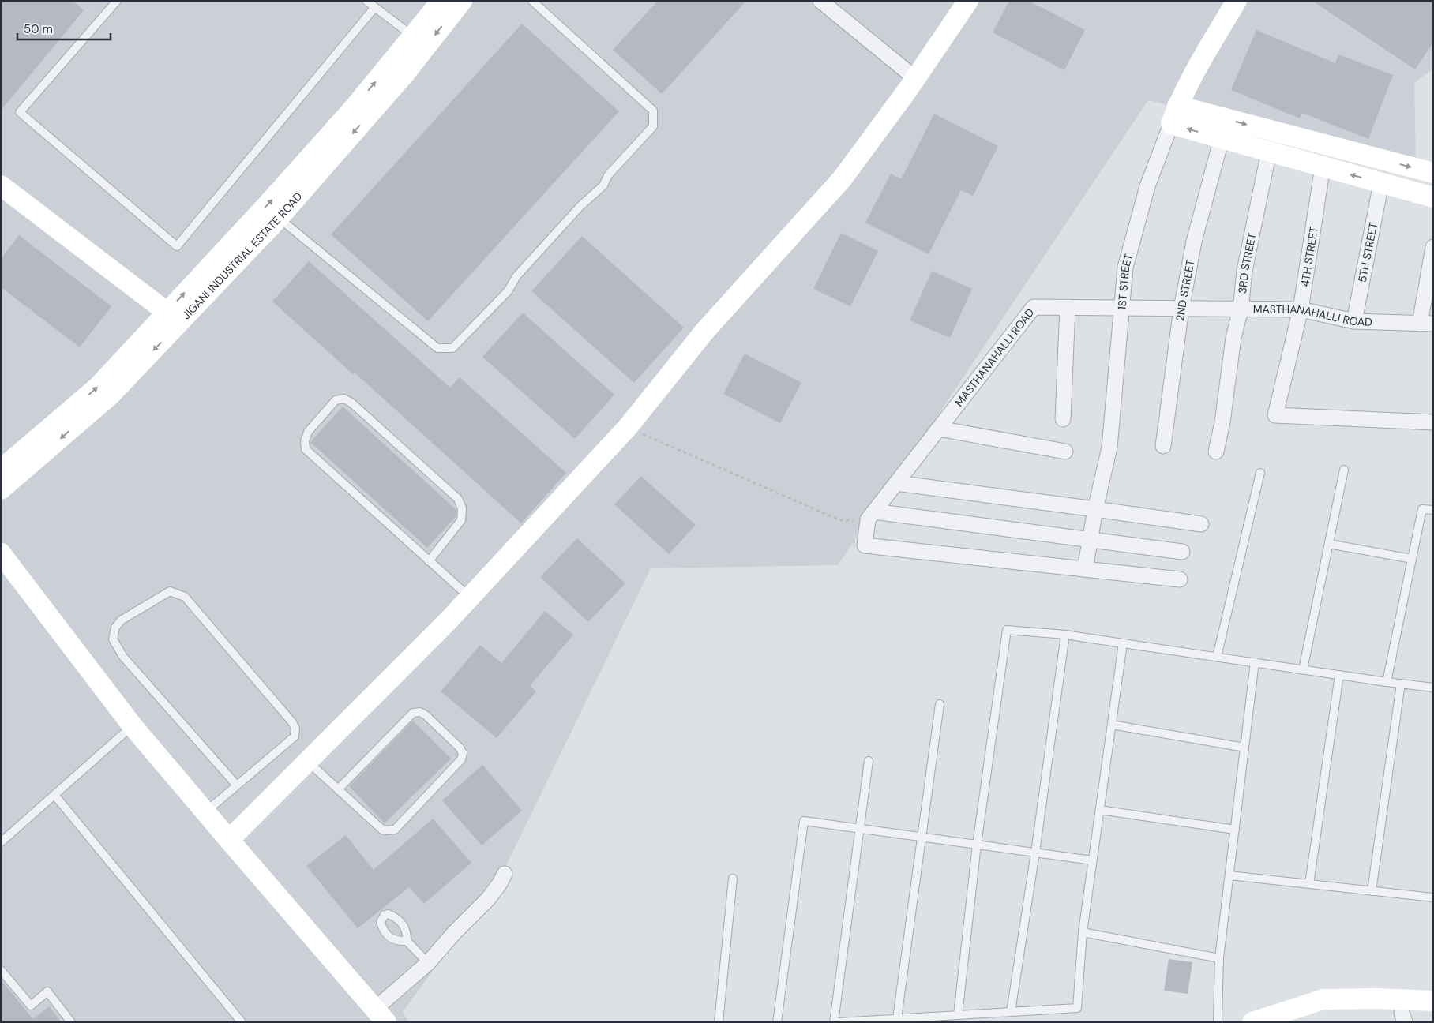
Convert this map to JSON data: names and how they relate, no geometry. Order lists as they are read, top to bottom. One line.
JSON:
{"streets":{"street":["5TH STREET","JIGANI INDUSTRIAL ESTATE ROAD","4TH STREET","3RD STREET","1ST STREET","2ND STREET","MASTHANAHALLI ROAD"]},"crossings":[["5TH STREET","MASTHANAHALLI ROAD"],["4TH STREET","MASTHANAHALLI ROAD"],["3RD STREET","MASTHANAHALLI ROAD"],["1ST STREET","MASTHANAHALLI ROAD"],["2ND STREET","MASTHANAHALLI ROAD"]],"scale_bar":"50 m"}
